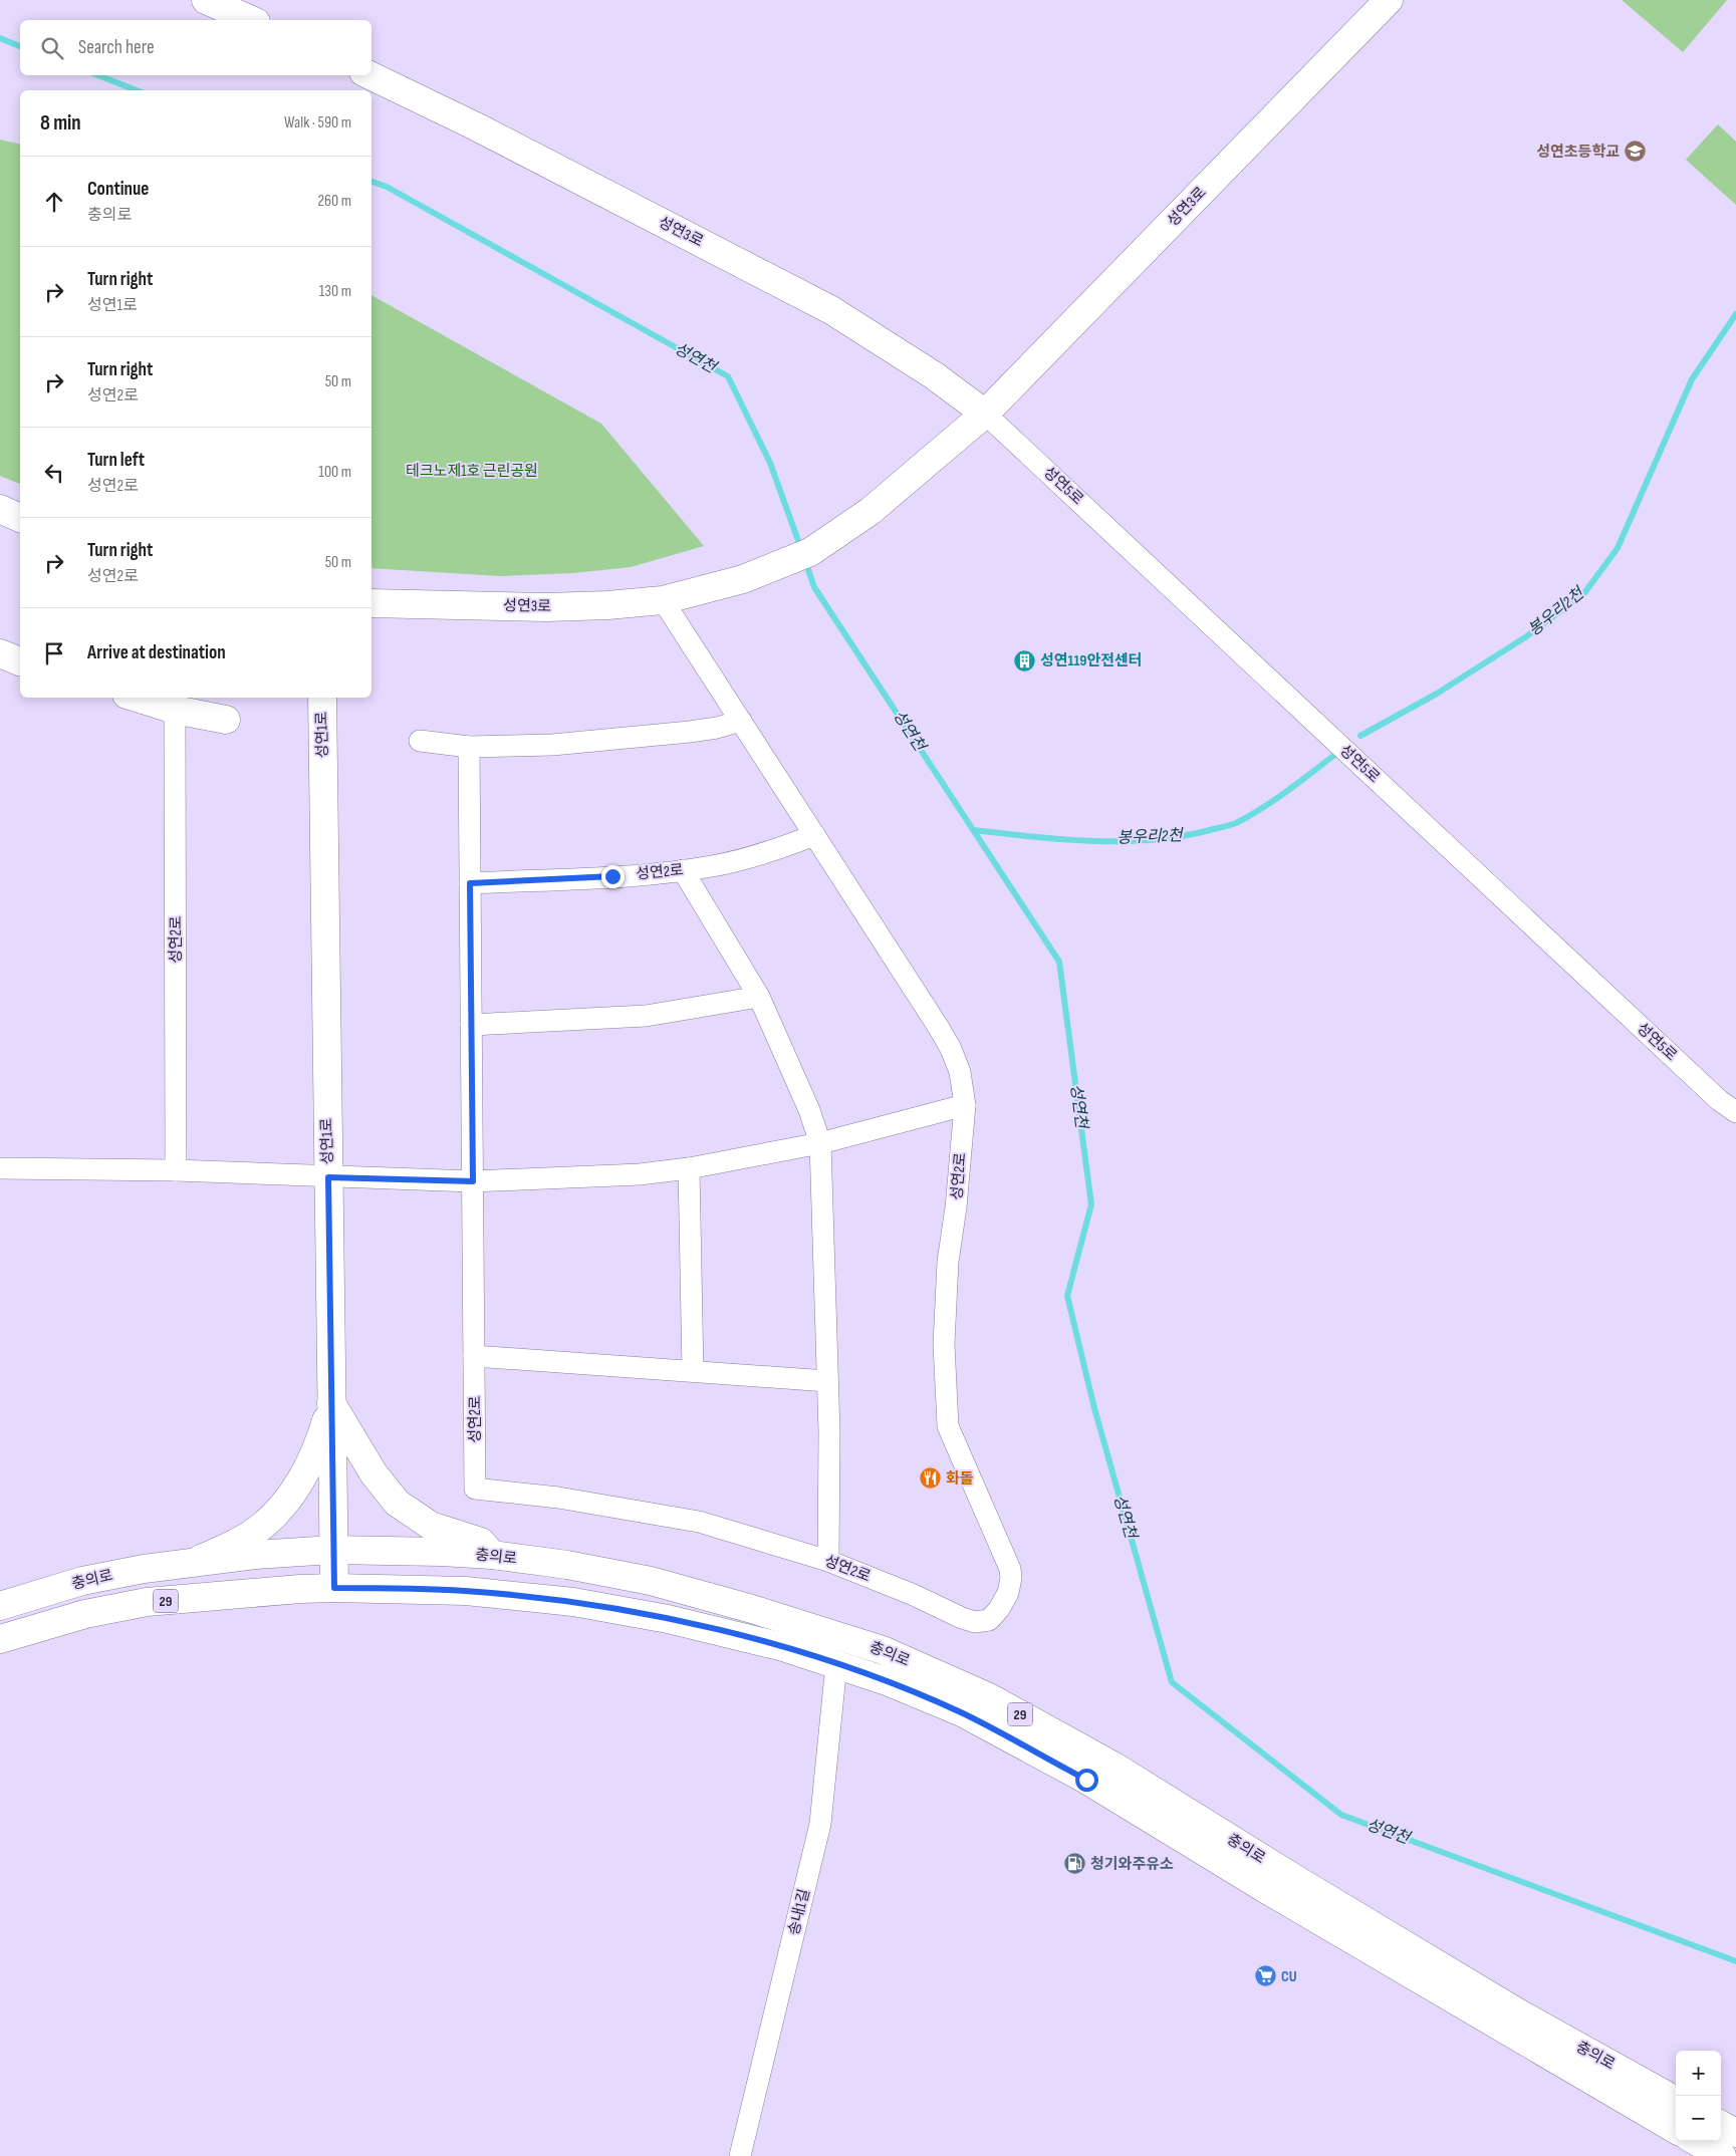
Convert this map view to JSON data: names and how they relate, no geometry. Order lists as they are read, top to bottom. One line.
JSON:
{"streets":{"main road":["성연3로","성연1로","충의로","29"],"street":["성연5로","성연2로","송내1길"]},"crossings":[["성연3로","성연5로"],["성연3로","성연2로"],["성연1로","충의로"],["충의로","송내1길"]],"water":["성연천","봉우리2천"],"parks":["테크노제1호 근린공원"],"places":{"school or university":["성연초등학교"],"building":["성연119안전센터"],"restaurant":["화돌"],"fuel station":["청기와주유소"],"supermarket":["CU"]},"page":{"search":"Search here","heading":["8 min","Walk · 590 m"],"list":[["Continue","충의로","260 m"],["Turn right","성연1로","130 m"],["Turn right","성연2로","50 m"],["Turn left","성연2로","100 m"],["Turn right","성연2로","50 m"],"Arrive at destination"],"map_buttons":["+","−"]}}
